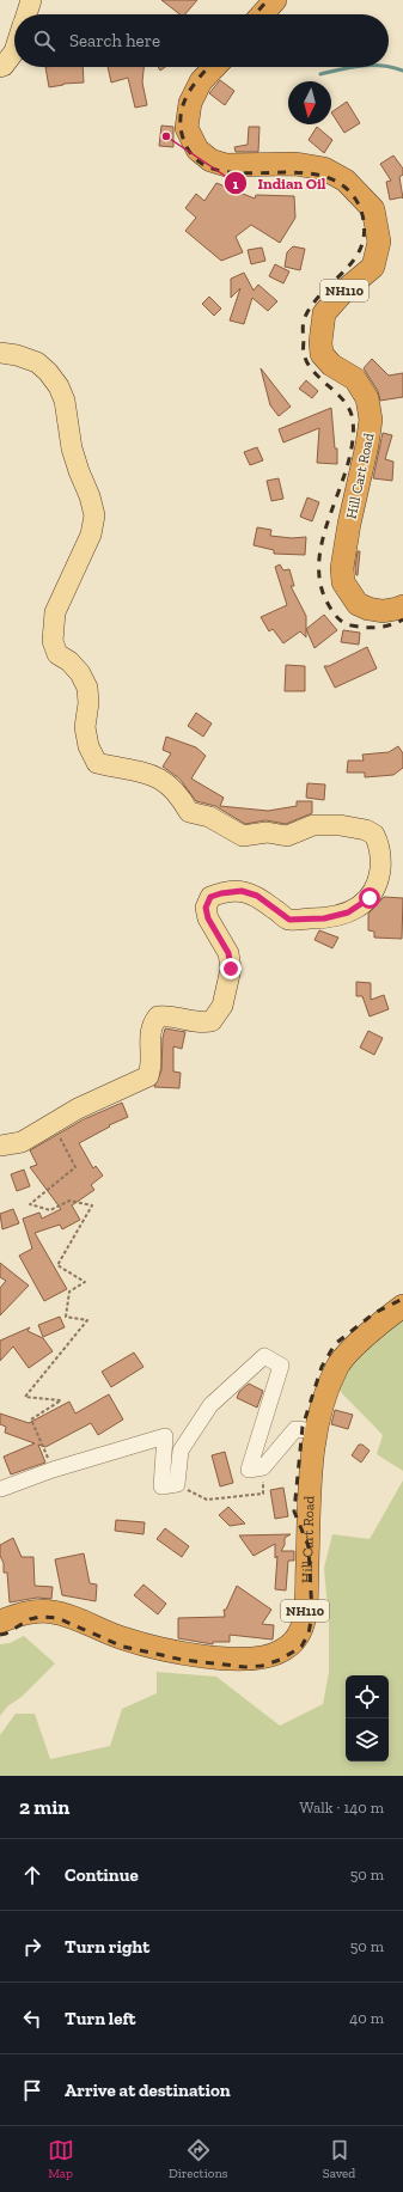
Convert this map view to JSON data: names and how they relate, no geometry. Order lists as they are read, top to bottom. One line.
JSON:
{"streets":{"highway":["NH110","Hill Cart Road"]},"places":["Indian Oil"],"north":"bottom","page":{"search":"Search here","heading":["2 min","Walk · 140 m"],"list":[["Continue","50 m"],["Turn right","50 m"],["Turn left","40 m"],"Arrive at destination"],"nav":["Map","Directions","Saved"]}}
